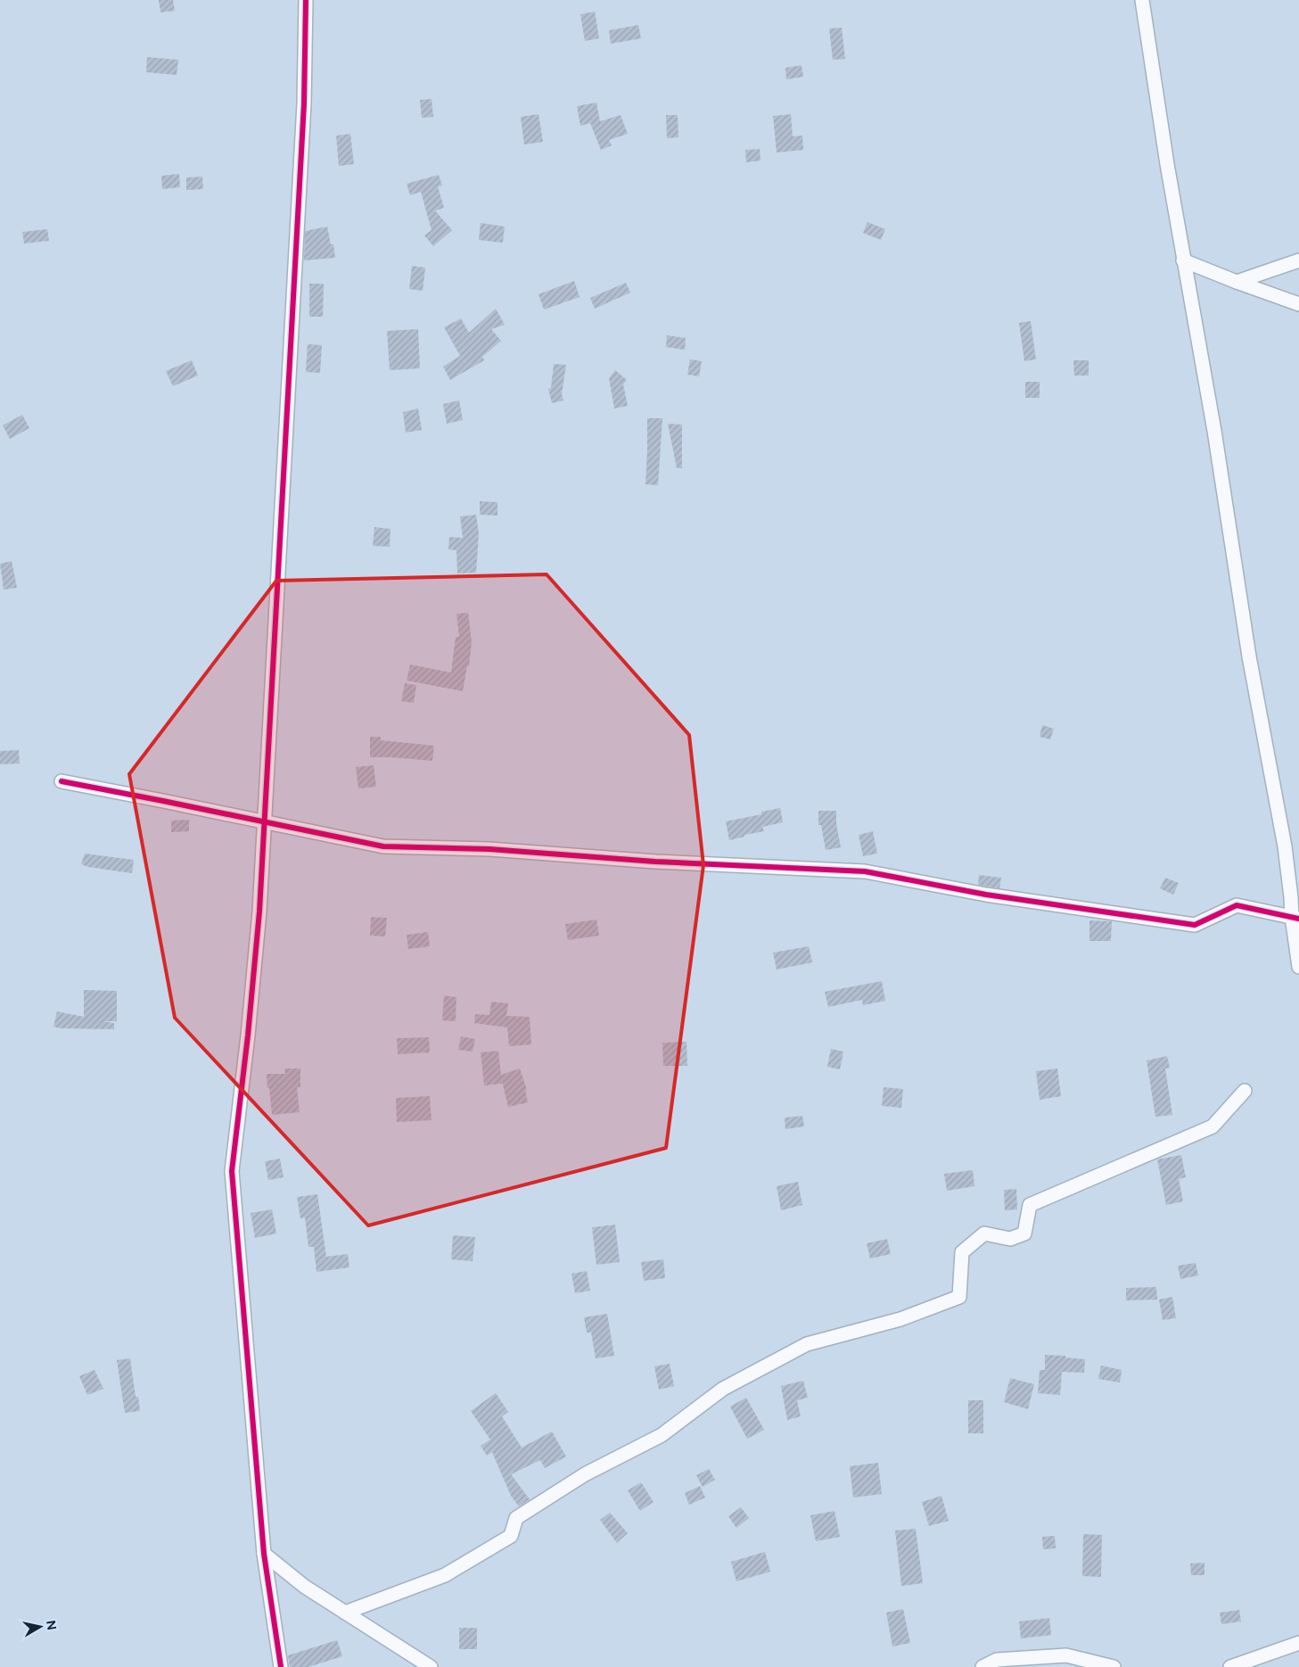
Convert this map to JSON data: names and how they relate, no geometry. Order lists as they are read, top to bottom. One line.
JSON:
{"north":"right"}
